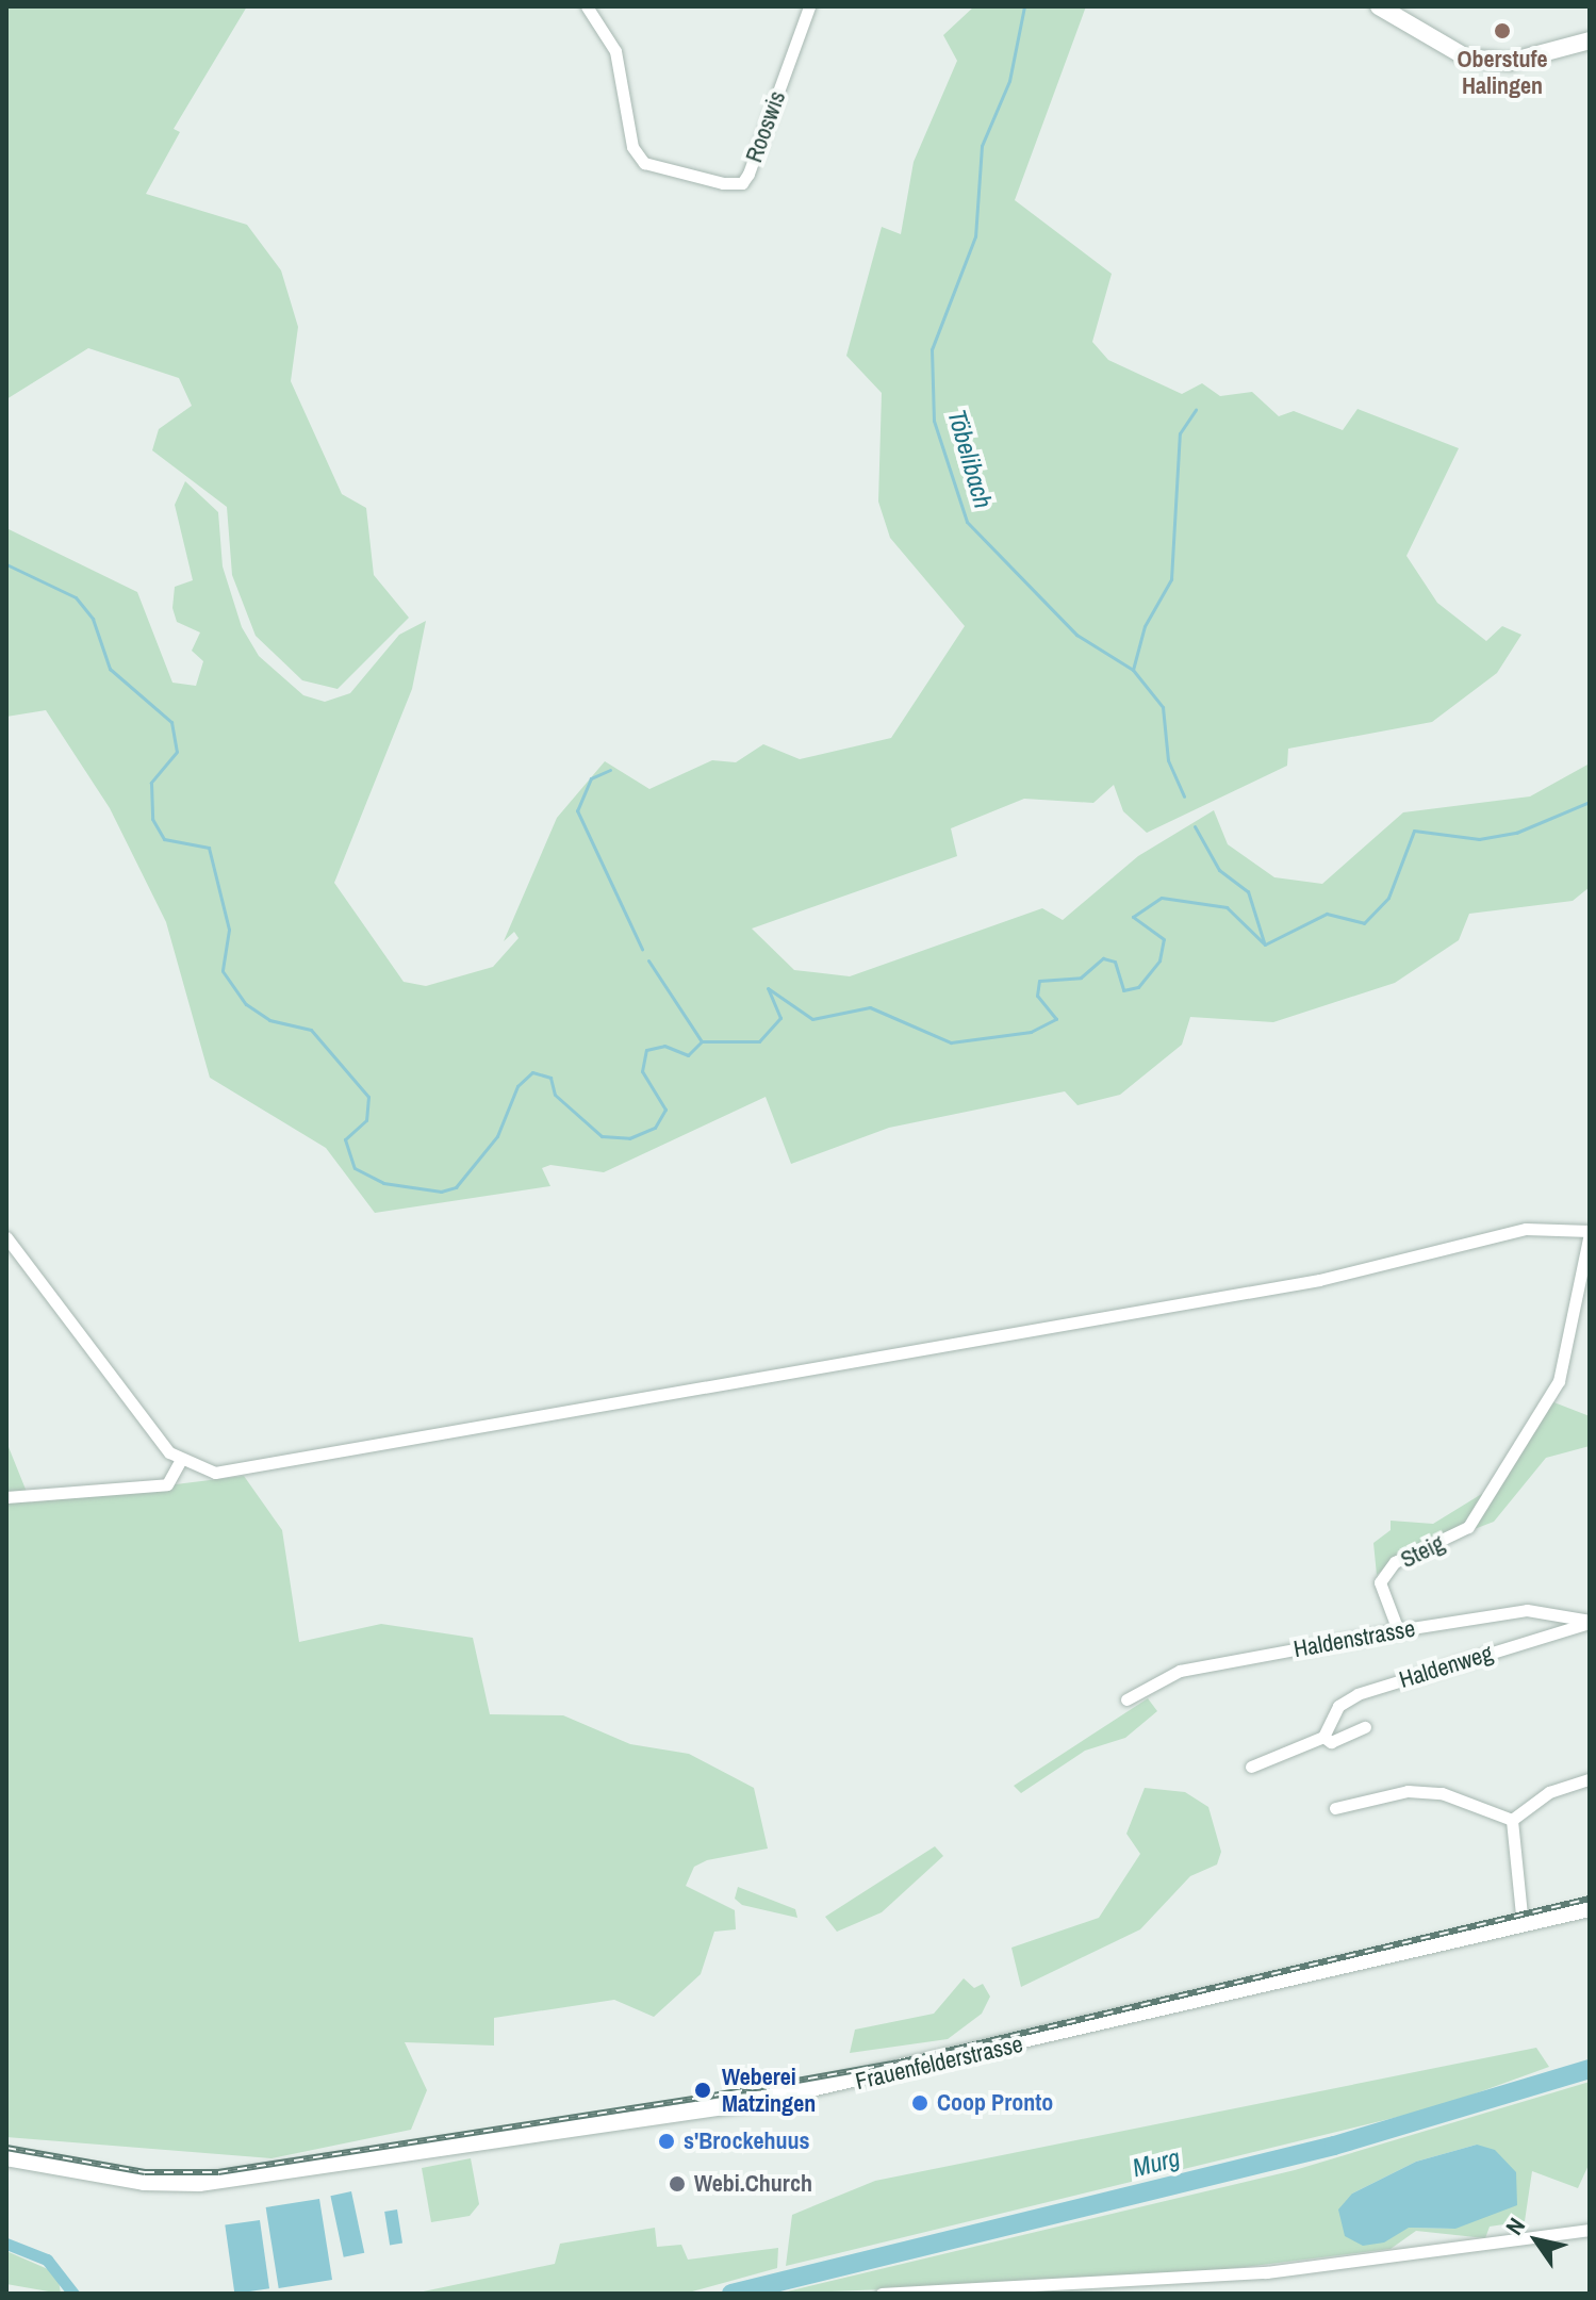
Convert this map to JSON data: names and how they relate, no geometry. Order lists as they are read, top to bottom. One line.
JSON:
{"streets":{"main road":["Frauenfelderstrasse"],"street":["Rooswis","Steig","Haldenstrasse","Haldenweg"]},"crossings":[["Steig","Haldenstrasse"],["Haldenstrasse","Haldenweg"]],"water":["Töbelibach","Murg"],"places":["Oberstufe Halingen","Weberei Matzingen","Coop Pronto","s'Brockehuus","Webi.Church"],"north":"top left"}
